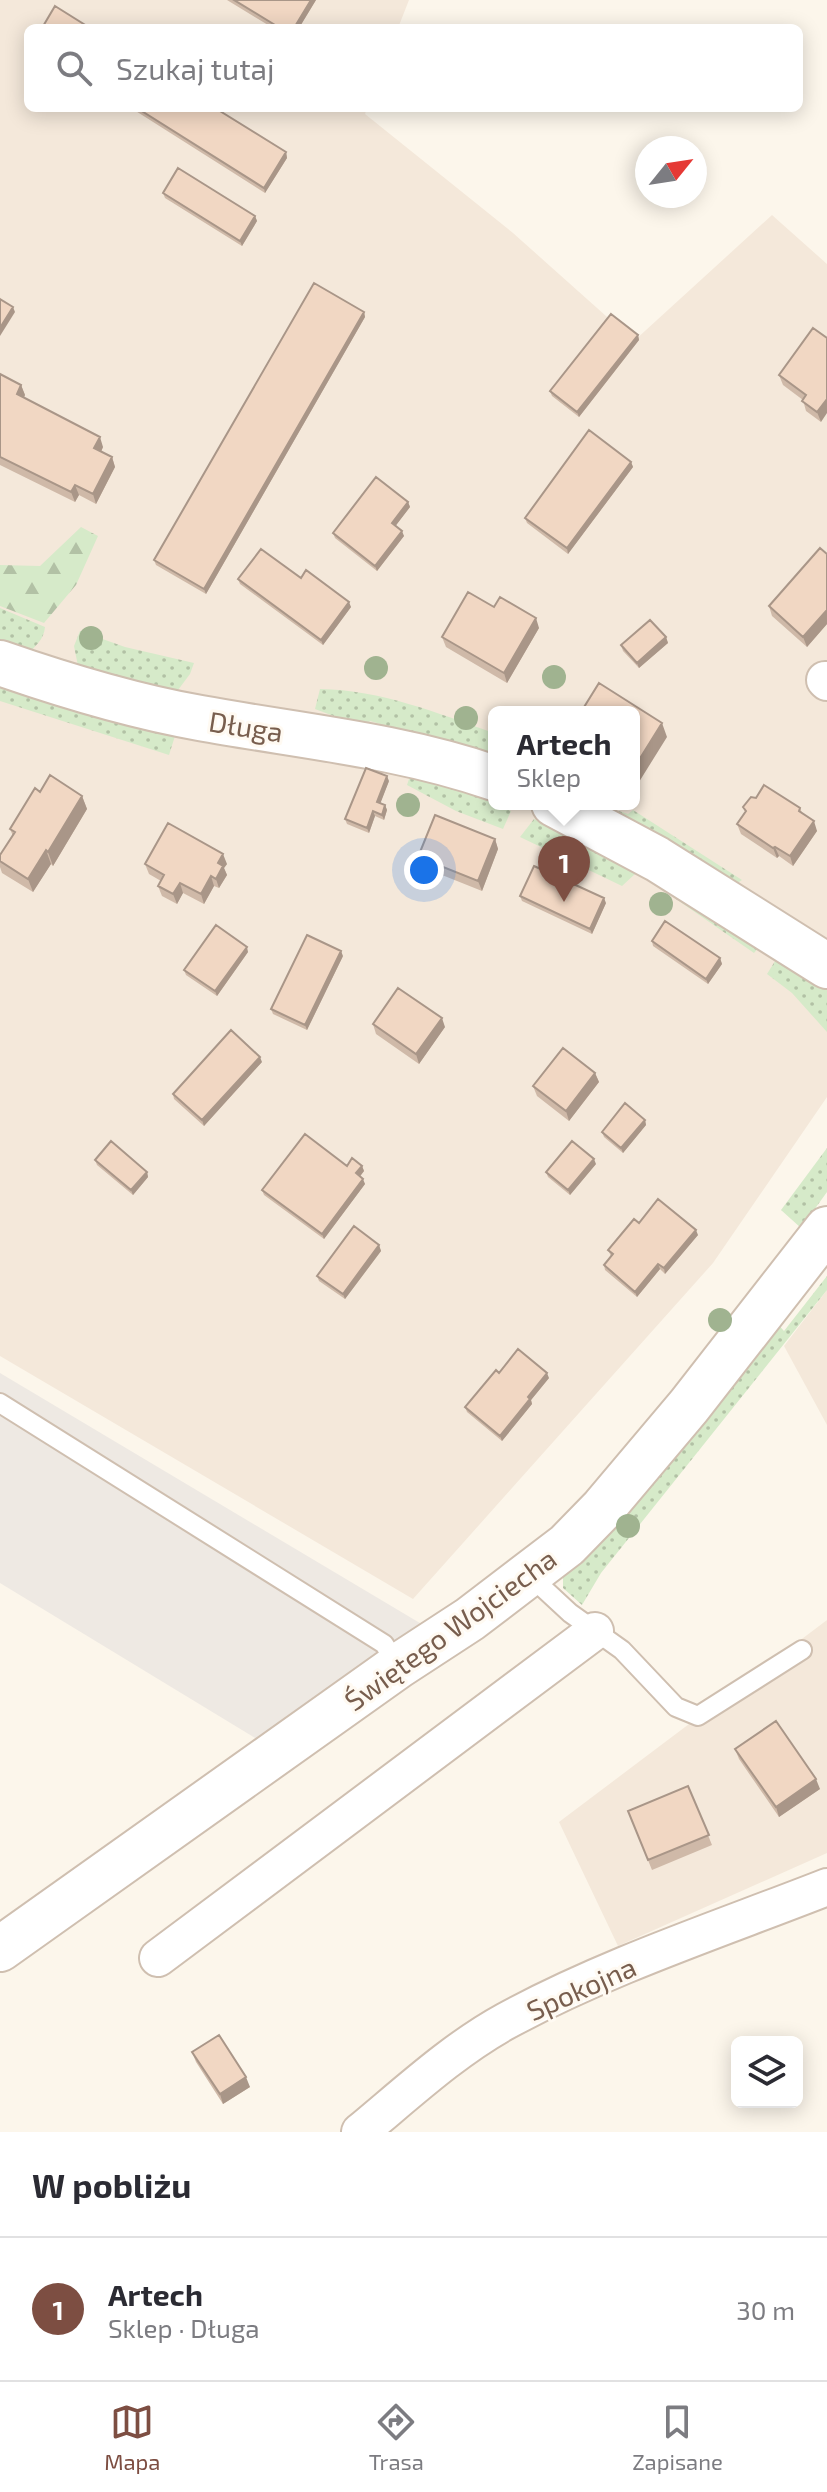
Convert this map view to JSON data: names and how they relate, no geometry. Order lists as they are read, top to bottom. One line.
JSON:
{"streets":{"street":["Długa","Świętego Wojciecha","Spokojna"]},"north":"top right","page":{"search":"Szukaj tutaj","popup":["Artech","Sklep"],"pins":"1","heading":"W pobliżu","list":[{"mark":"1","name":"Artech","note":"Sklep · Długa","value":"30 m"}],"nav":["Mapa","Trasa","Zapisane"]}}
